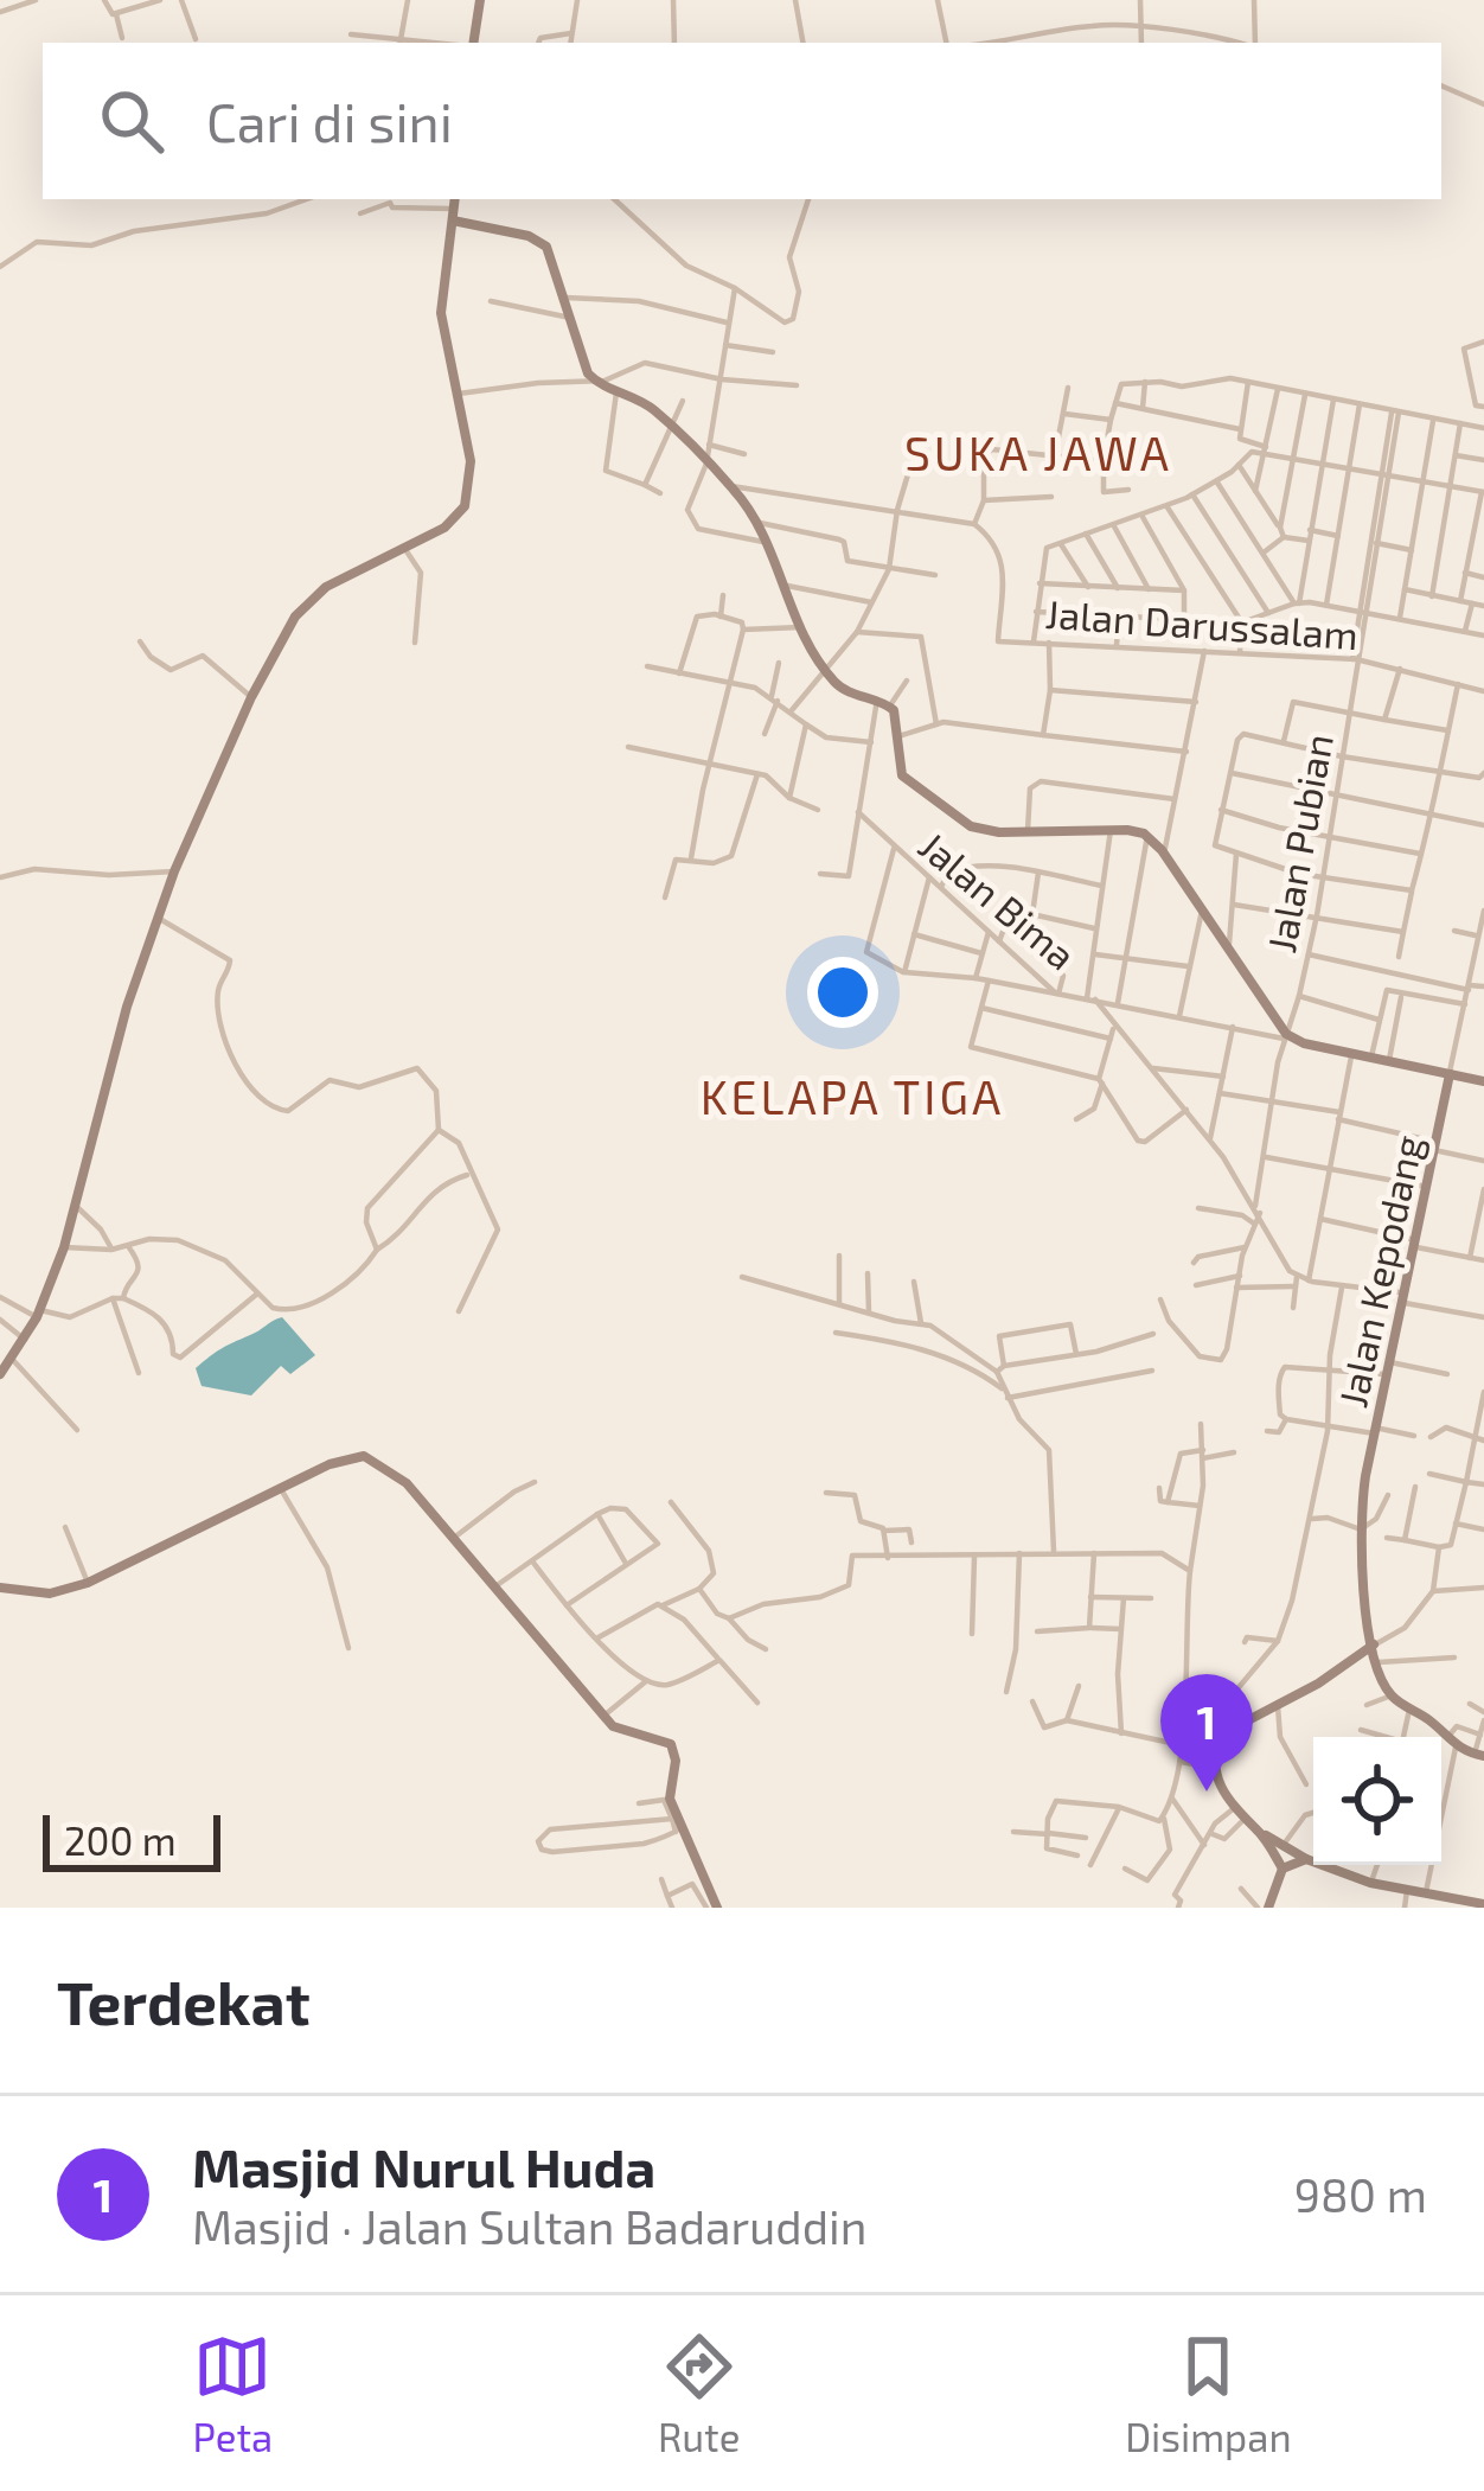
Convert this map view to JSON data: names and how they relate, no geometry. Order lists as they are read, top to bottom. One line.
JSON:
{"streets":{"street":["Jalan Darussalam","Jalan Pubian","Jalan Bima","Jalan Kepodang"]},"crossings":[["Jalan Darussalam","Jalan Pubian"],["Jalan Pubian","Jalan Bima"]],"districts":["SUKA JAWA","KELAPA TIGA"],"scale_bar":"200 m","page":{"search":"Cari di sini","pins":"1","scale":"200 m","heading":"Terdekat","list":[{"mark":"1","name":"Masjid Nurul Huda","note":"Masjid · Jalan Sultan Badaruddin","value":"980 m"}],"nav":["Peta","Rute","Disimpan"]}}
